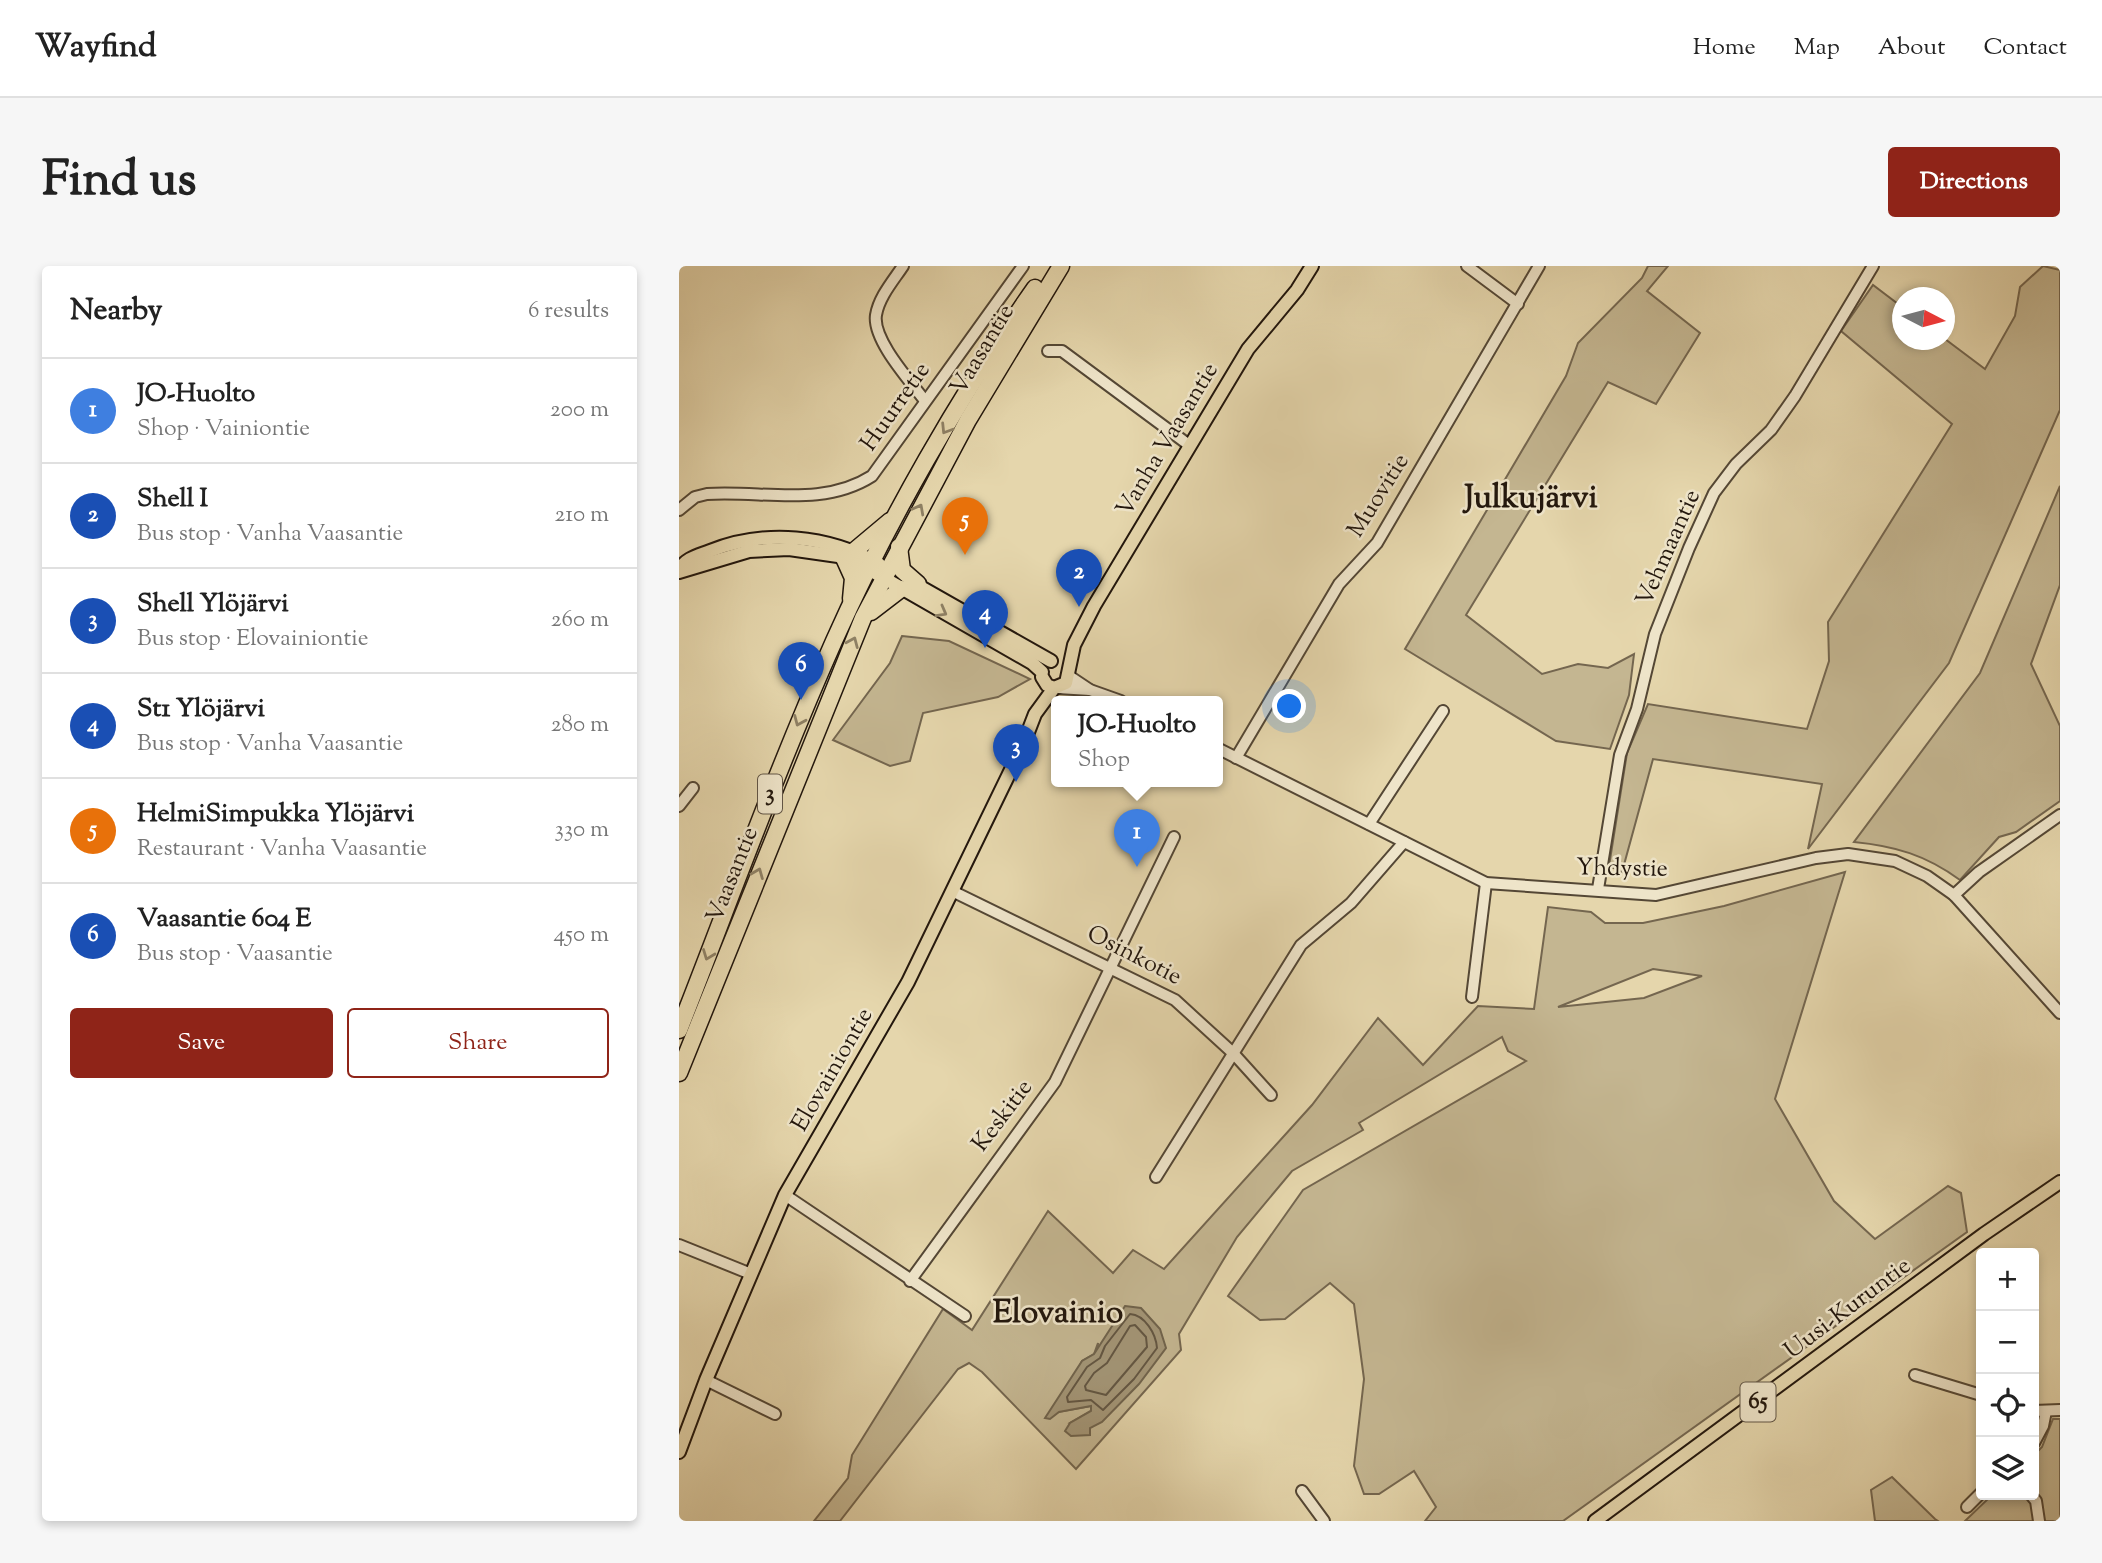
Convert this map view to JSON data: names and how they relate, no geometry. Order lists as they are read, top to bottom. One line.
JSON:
{"streets":{"highway":["Vaasantie","3"],"main road":["Vanha Vaasantie","Elovainiontie","Uusi-Kuruntie","65"],"street":["Huurretie","Muovitie","Vehmaantie","Yhdystie","Osinkotie","Keskitie"]},"crossings":[["Vanha Vaasantie","Elovainiontie"],["Muovitie","Yhdystie"],["Vehmaantie","Yhdystie"],["Osinkotie","Elovainiontie"],["Osinkotie","Keskitie"]],"districts":["Julkujärvi","Elovainio"],"north":"right","page":{"header":"Wayfind","nav":["Home","Map","About","Contact"],"title":"Find us","buttons":["Directions",["Save","Share"]],"heading":["Nearby","6 results"],"list":[{"mark":"1","name":"JO-Huolto","note":"Shop · Vainiontie","value":"200 m"},{"mark":"2","name":"Shell I","note":"Bus stop · Vanha Vaasantie","value":"210 m"},{"mark":"3","name":"Shell Ylöjärvi","note":"Bus stop · Elovainiontie","value":"260 m"},{"mark":"4","name":"St1 Ylöjärvi","note":"Bus stop · Vanha Vaasantie","value":"280 m"},{"mark":"5","name":"HelmiSimpukka Ylöjärvi","note":"Restaurant · Vanha Vaasantie","value":"330 m"},{"mark":"6","name":"Vaasantie 604 E","note":"Bus stop · Vaasantie","value":"450 m"}],"pins":["5","2","4","6","3","1"],"popup":["JO-Huolto","Shop"],"map_buttons":["+","−"]}}
